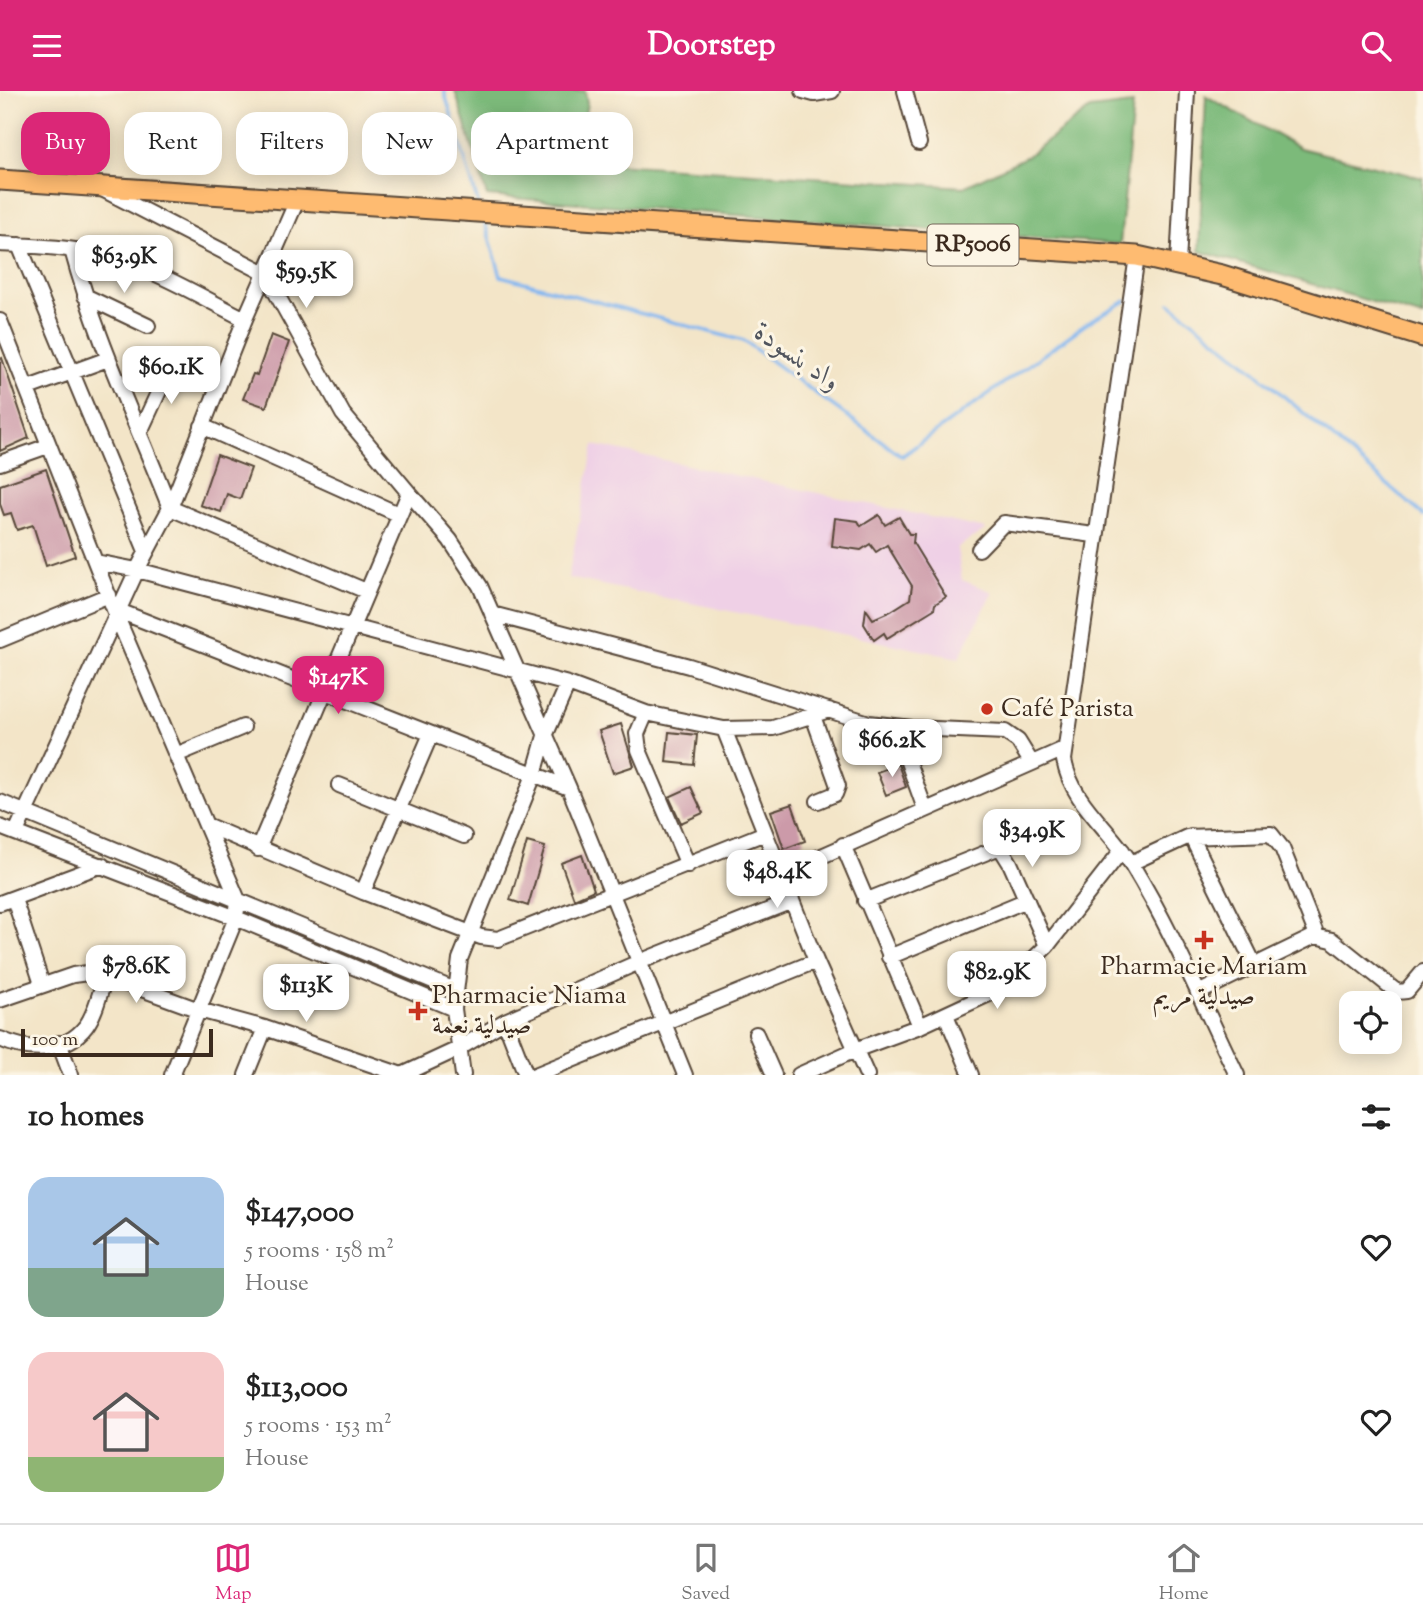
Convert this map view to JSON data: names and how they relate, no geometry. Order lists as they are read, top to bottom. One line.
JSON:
{"streets":{"main road":["RP5006"]},"water":["واد بنسودة"],"places":{"other":["Café Parista"],"health":["Pharmacie Mariam صيدلية مريم","Pharmacie Niama صيدلية نعمة"]},"scale_bar":"100 m","page":{"header":"Doorstep","chip":["Buy","Rent","Filters","New","Apartment"],"price":["$63.9K","$59.5K","$60.1K","$147K","$66.2K","$34.9K","$48.4K","$78.6K","$82.9K","$113K"],"scale":"100 m","heading":"10 homes","list":[{"name":"$147,000","note":"5 rooms · 158 m² · House"},{"name":"$113,000","note":"5 rooms · 153 m² · House"}],"tabs":["Map","Saved","Home"]}}
